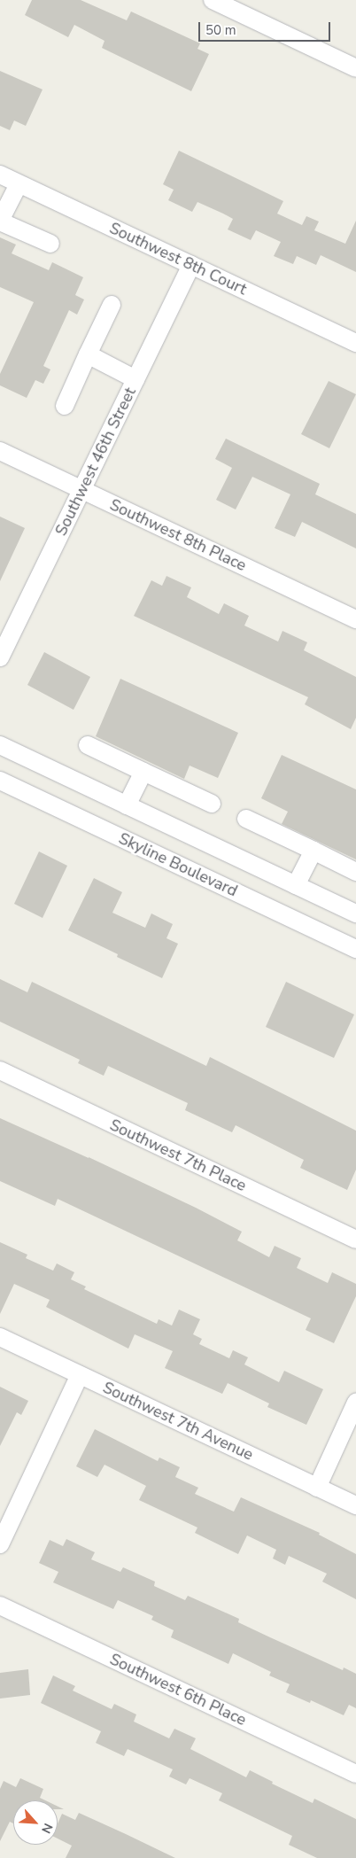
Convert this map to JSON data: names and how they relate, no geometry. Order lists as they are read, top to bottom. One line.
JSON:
{"streets":{"street":["Southwest 8th Court","Southwest 46th Street","Southwest 8th Place","Skyline Boulevard","Southwest 7th Place","Southwest 7th Avenue","Southwest 6th Place"]},"crossings":[["Southwest 8th Court","Southwest 46th Street"],["Southwest 46th Street","Southwest 8th Place"]],"scale_bar":"50 m","north":"bottom right"}
